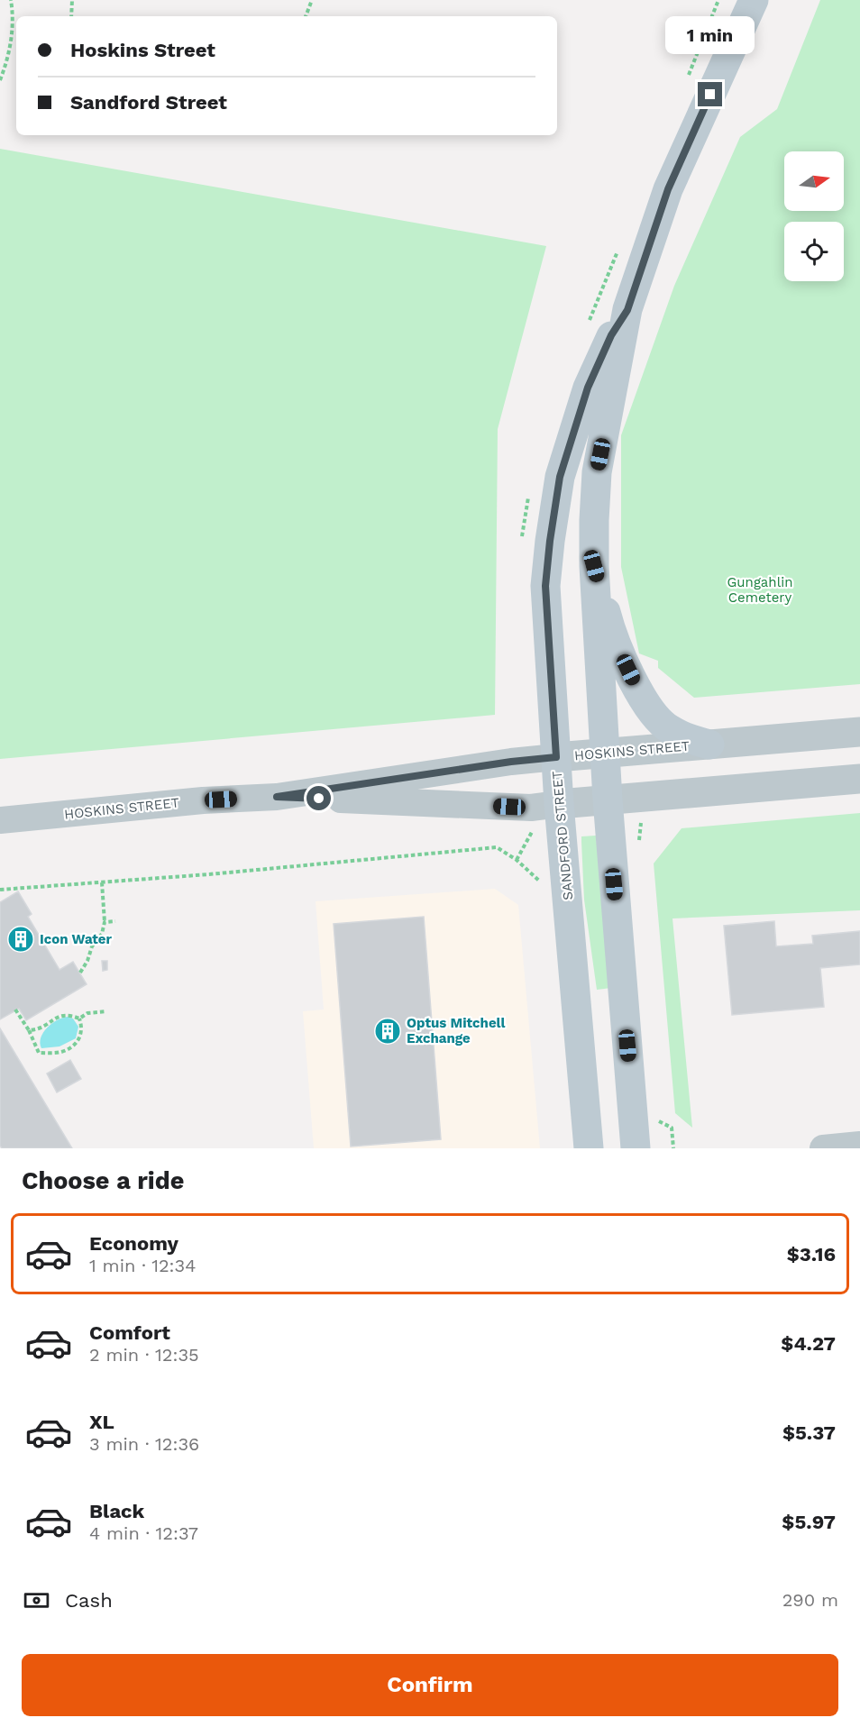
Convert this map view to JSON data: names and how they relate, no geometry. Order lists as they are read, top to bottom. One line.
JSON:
{"streets":{"main road":["SANDFORD STREET"],"street":["HOSKINS STREET"]},"crossings":[["HOSKINS STREET","SANDFORD STREET"]],"parks":["Gungahlin Cemetery"],"places":{"building":["Icon Water","Optus Mitchell Exchange"]},"north":"right","page":{"bubble":"1 min","banner":["Hoskins Street","Sandford Street"],"heading":"Choose a ride","list":[{"name":"Economy","note":"1 min · 12:34","value":"$3.16"},{"name":"Comfort","note":"2 min · 12:35","value":"$4.27"},{"name":"XL","note":"3 min · 12:36","value":"$5.37"},{"name":"Black","note":"4 min · 12:37","value":"$5.97"}],"pay":["Cash","290 m"],"buttons":"Confirm"}}
